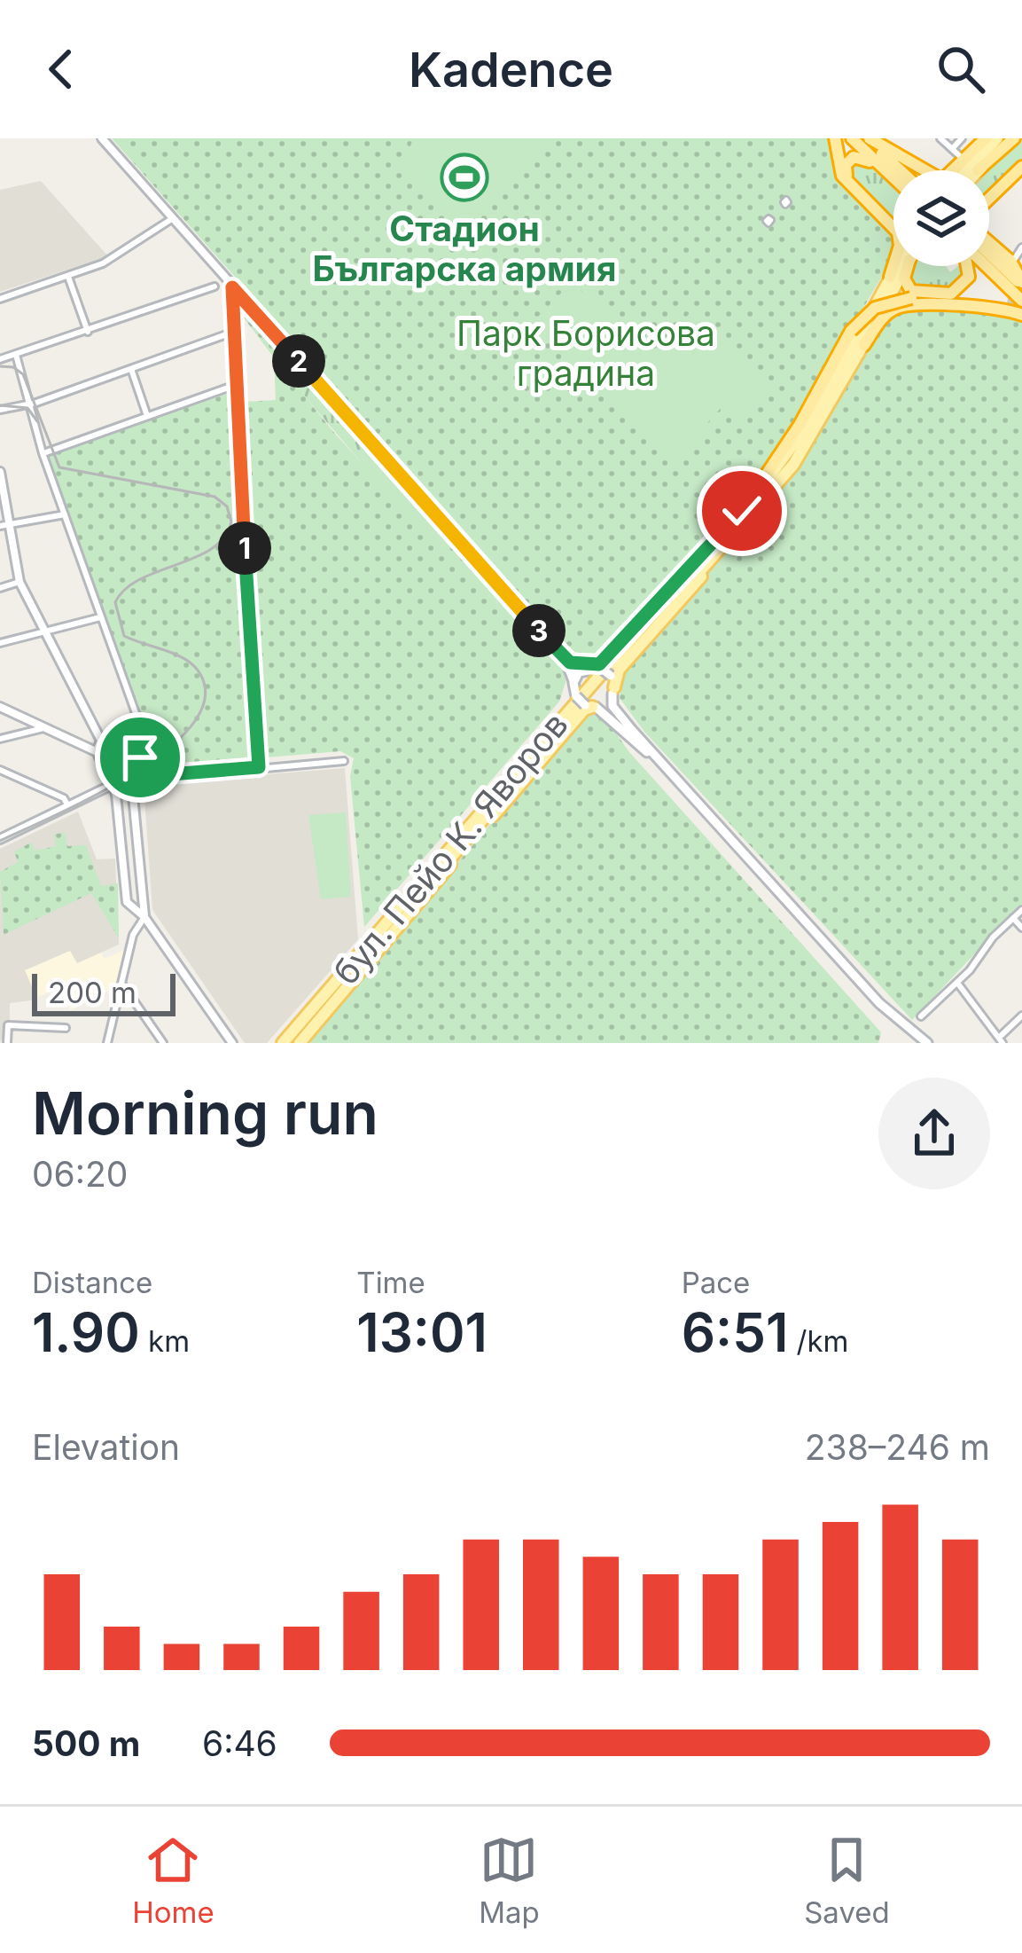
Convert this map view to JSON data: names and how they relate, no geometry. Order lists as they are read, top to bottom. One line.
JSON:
{"streets":{"main road":["бул. Пейо К. Яворов"]},"parks":["Парк Борисова градина"],"places":{"sports":["Стадион Българска армия"]},"scale_bar":"200 m","page":{"header":"Kadence","pins":["2","1","3"],"scale":"200 m","heading":["Morning run","06:20"],"stats":[["Distance","1.90 km"],["Time","13:01"],["Pace","6:51 /km"]],"chart":["Elevation","238–246 m"],"list":[{"name":"500 m","note":"6:46"}],"tabs":["Home","Map","Saved"]}}
